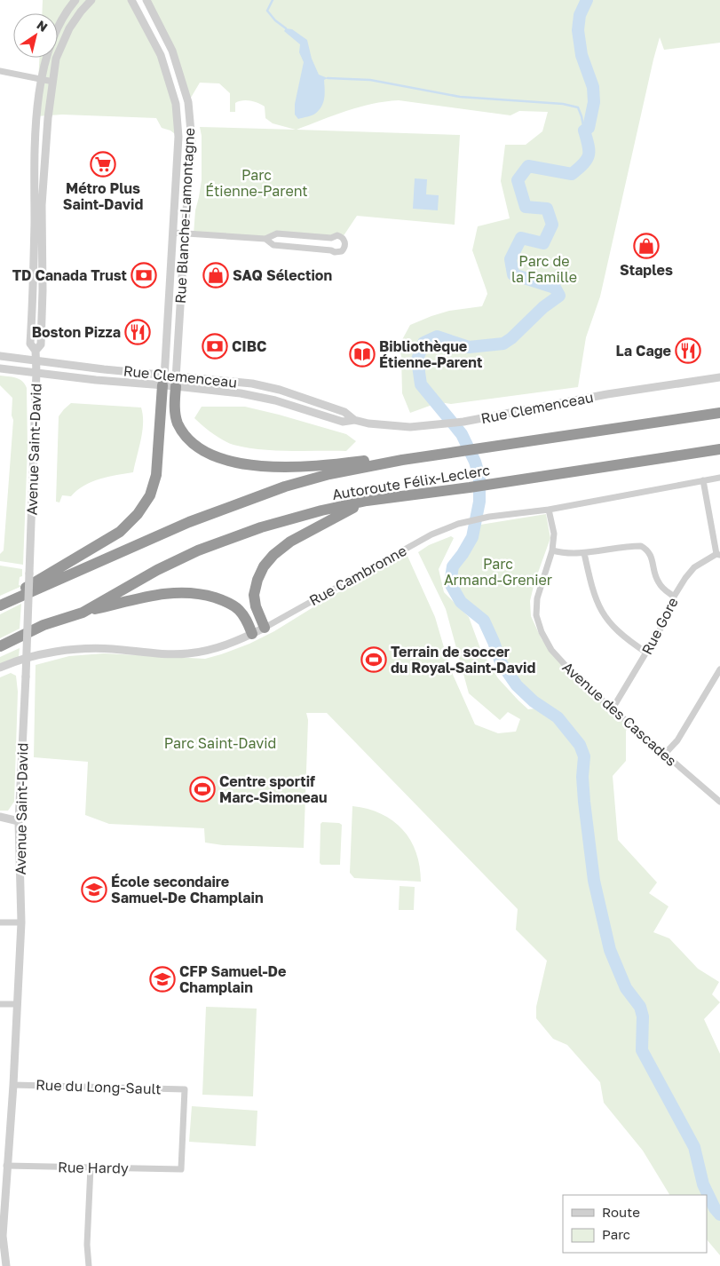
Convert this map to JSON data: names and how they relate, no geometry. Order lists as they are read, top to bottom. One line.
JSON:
{"streets":{"highway":["Autoroute Félix-Leclerc"],"street":["Rue Blanche-Lamontagne","Rue Clemenceau","Avenue Saint-David","Rue Cambronne","Rue Gore","Avenue des Cascades","Rue du Long-Sault","Rue Hardy"]},"crossings":[["Rue Blanche-Lamontagne","Rue Clemenceau"],["Rue Clemenceau","Avenue Saint-David"],["Avenue Saint-David","Rue du Long-Sault"],["Avenue Saint-David","Rue Hardy"],["Rue Cambronne","Avenue des Cascades"],["Rue Gore","Avenue des Cascades"],["Rue du Long-Sault","Rue Hardy"]],"parks":["Parc Étienne-Parent","Parc de la Famille","Parc Armand-Grenier","Parc Saint-David"],"places":{"supermarket":["Métro Plus Saint-David"],"shop":["Staples","SAQ Sélection"],"bank":["TD Canada Trust","CIBC"],"restaurant":["Boston Pizza","La Cage"],"library":["Bibliothèque Étienne-Parent"],"sports":["Terrain de soccer du Royal-Saint-David","Centre sportif Marc-Simoneau"],"school or university":["École secondaire Samuel-De Champlain","CFP Samuel-De Champlain"]},"legend":["Route","Parc"],"north":"top right"}
